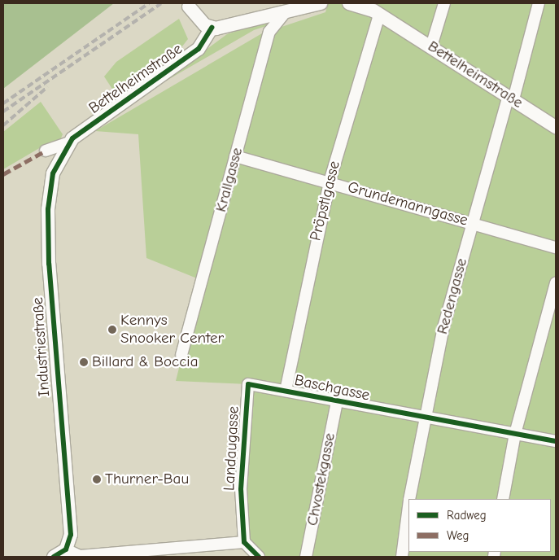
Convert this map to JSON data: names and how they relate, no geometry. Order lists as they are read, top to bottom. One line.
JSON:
{"streets":{"street":["Bettelheimstraße","Krallgasse","Pröpstlgasse","Grundemanngasse","Redengasse","Industriestraße","Baschgasse","Landaugasse","Chvostekgasse"]},"crossings":[["Bettelheimstraße","Pröpstlgasse"],["Bettelheimstraße","Redengasse"],["Bettelheimstraße","Industriestraße"],["Krallgasse","Grundemanngasse"],["Pröpstlgasse","Grundemanngasse"],["Pröpstlgasse","Baschgasse"],["Grundemanngasse","Redengasse"],["Redengasse","Baschgasse"],["Baschgasse","Landaugasse"],["Baschgasse","Chvostekgasse"]],"places":["Kennys Snooker Center","Billard & Boccia","Thurner-Bau"],"legend":["Radweg","Weg"]}
